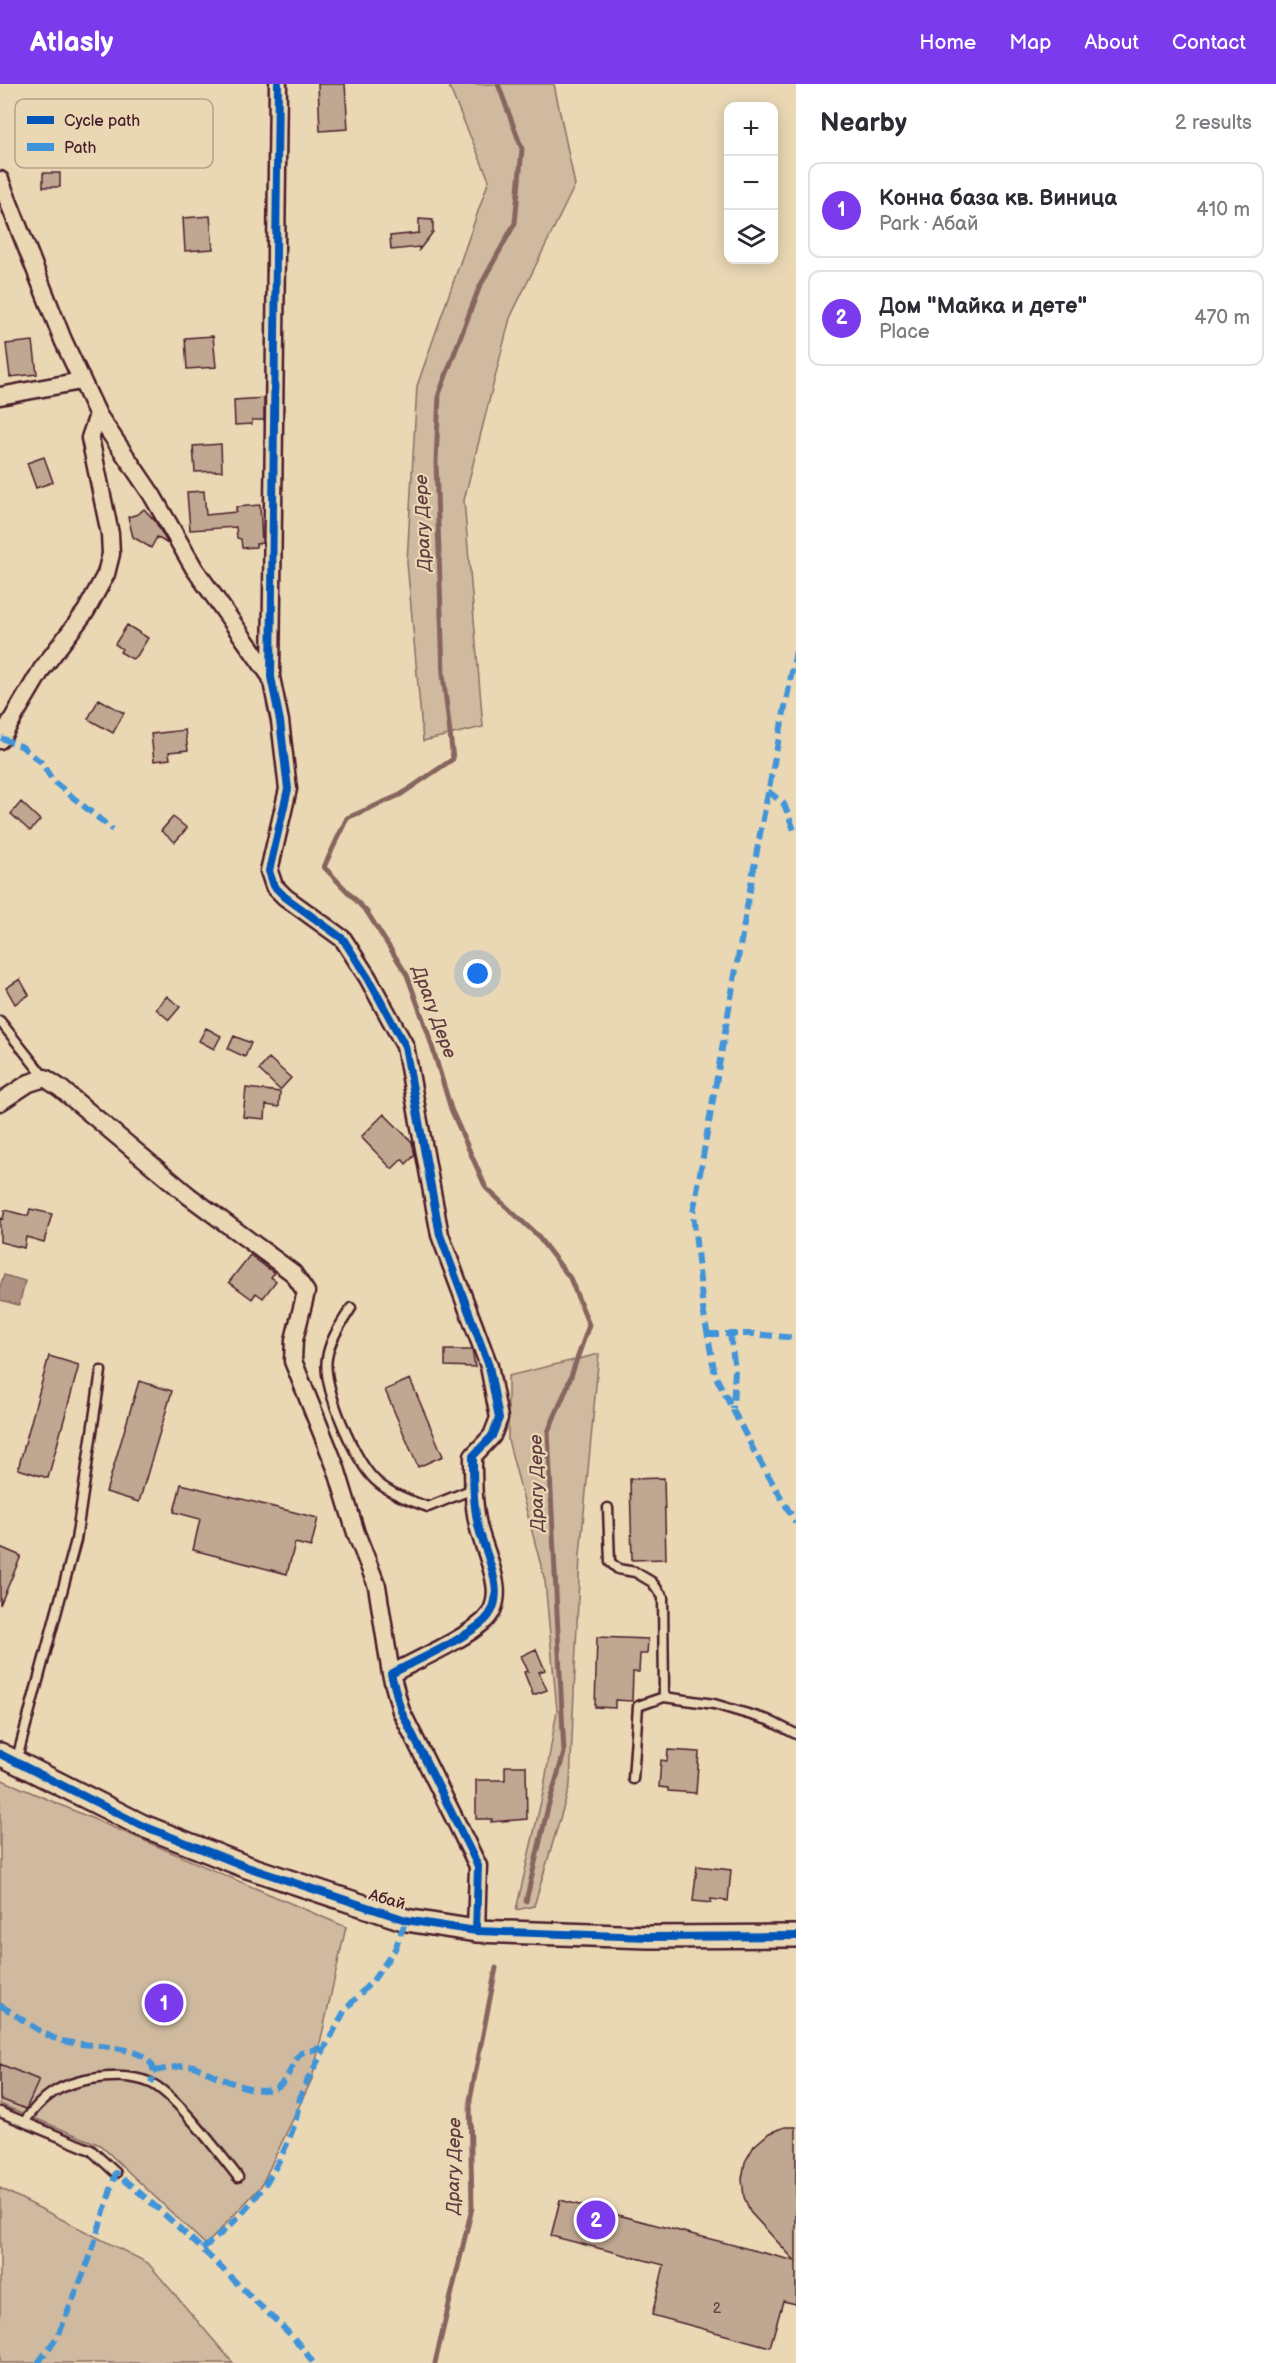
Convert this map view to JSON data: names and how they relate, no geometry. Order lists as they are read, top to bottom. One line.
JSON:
{"streets":{"street":["Абай"]},"water":["Драгу Дере"],"house_numbers":["2"],"legend":["Cycle path","Path"],"page":{"header":"Atlasly","nav":["Home","Map","About","Contact"],"heading":["Nearby","2 results"],"map_buttons":["+","−"],"list":[{"mark":"1","name":"Конна база кв. Виница","note":"Park · Абай","value":"410 m"},{"mark":"2","name":"Дом \"Майка и дете\"","note":"Place","value":"470 m"}],"pins":["1","2"]}}
